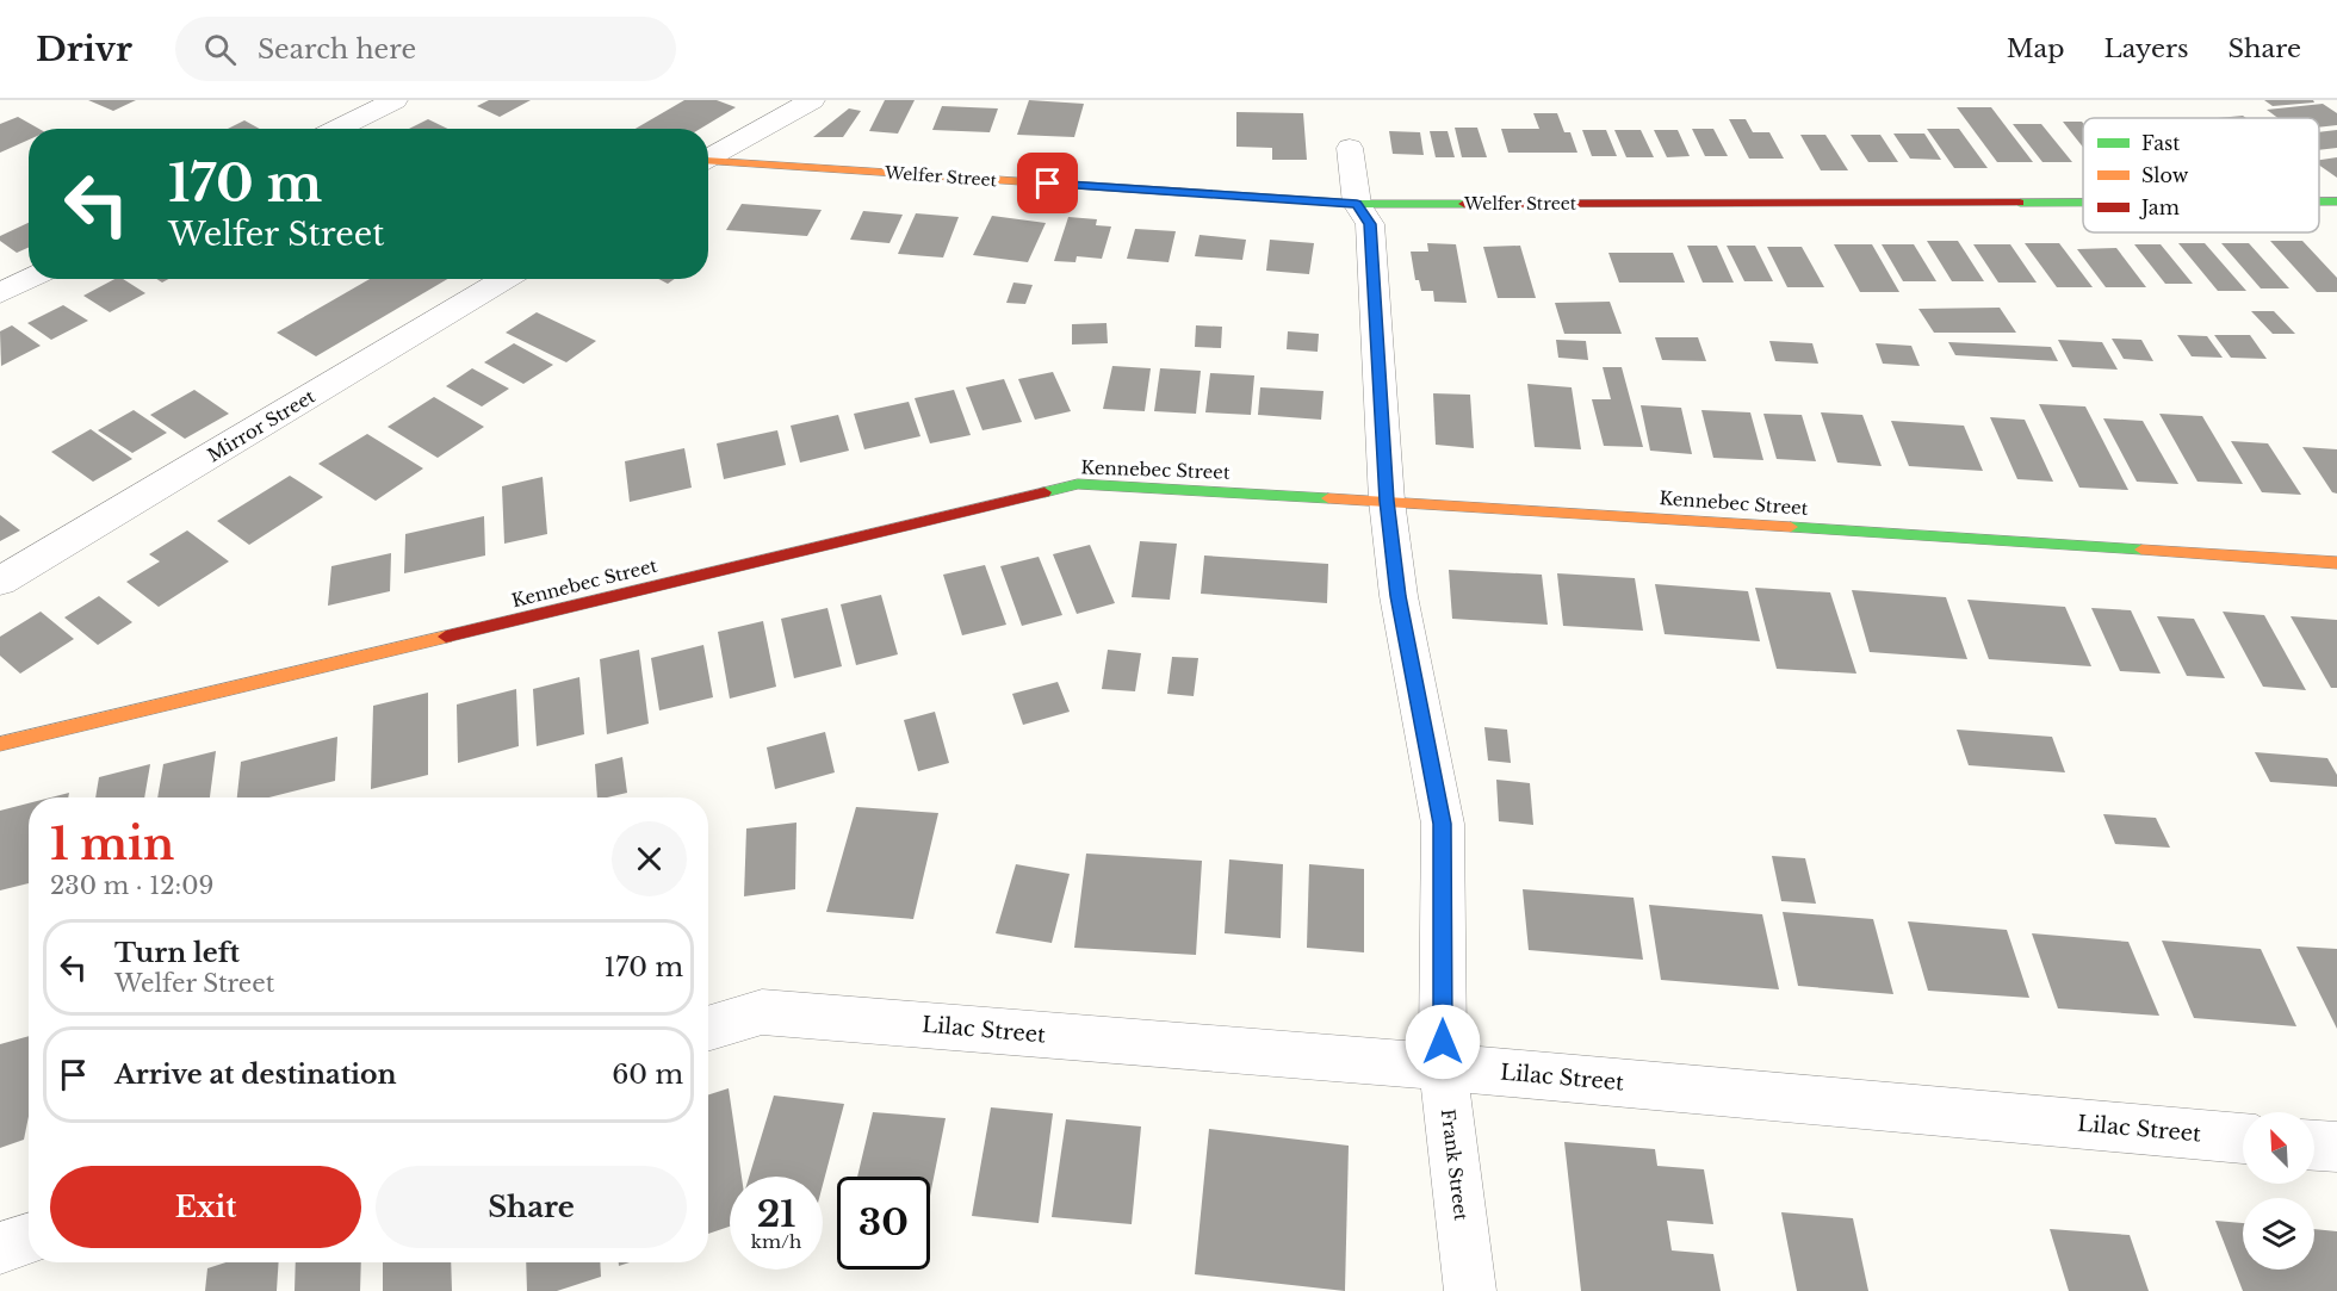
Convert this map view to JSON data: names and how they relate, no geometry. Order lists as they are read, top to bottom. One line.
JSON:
{"streets":{"street":["Welfer Street","Mirror Street","Kennebec Street","Lilac Street","Frank Street"]},"crossings":[["Welfer Street","Frank Street"],["Kennebec Street","Frank Street"],["Lilac Street","Frank Street"]],"legend":["Fast","Slow","Jam"],"north":"top left","page":{"header":"Drivr","search":"Search here","nav":["Map","Layers","Share"],"turn":["170 m","Welfer Street"],"heading":["1 min","230 m · 12:09"],"list":[{"name":"Turn left","note":"Welfer Street","value":"170 m"},{"name":"Arrive at destination","value":"60 m"}],"buttons":["Exit","Share"],"speed":"21 km/h","limit":"30"}}
